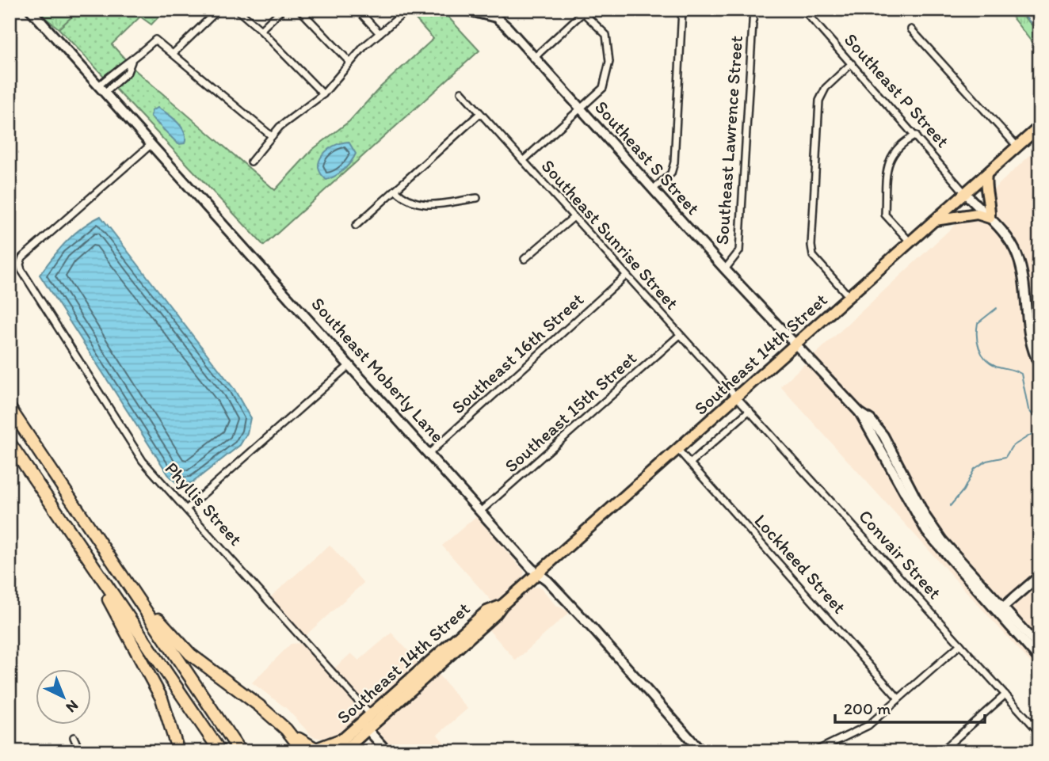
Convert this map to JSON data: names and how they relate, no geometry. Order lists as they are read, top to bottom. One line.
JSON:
{"streets":{"main road":["Southeast 14th Street"],"street":["Southeast P Street","Southeast Lawrence Street","Southeast S Street","Southeast Sunrise Street","Southeast 16th Street","Southeast Moberly Lane","Southeast 15th Street","Phyllis Street","Convair Street","Lockheed Street"]},"crossings":[["Southeast P Street","Southeast 14th Street"],["Southeast Lawrence Street","Southeast S Street"],["Southeast S Street","Southeast 14th Street"],["Southeast Sunrise Street","Southeast 16th Street"],["Southeast Sunrise Street","Southeast 14th Street"],["Southeast Sunrise Street","Southeast 15th Street"],["Southeast Sunrise Street","Convair Street"],["Southeast 16th Street","Southeast Moberly Lane"],["Southeast 14th Street","Southeast Moberly Lane"],["Southeast 14th Street","Phyllis Street"],["Southeast 14th Street","Convair Street"],["Southeast 14th Street","Lockheed Street"],["Southeast Moberly Lane","Southeast 15th Street"],["Southeast Moberly Lane","Phyllis Street"]],"scale_bar":"200 m","north":"bottom right"}
